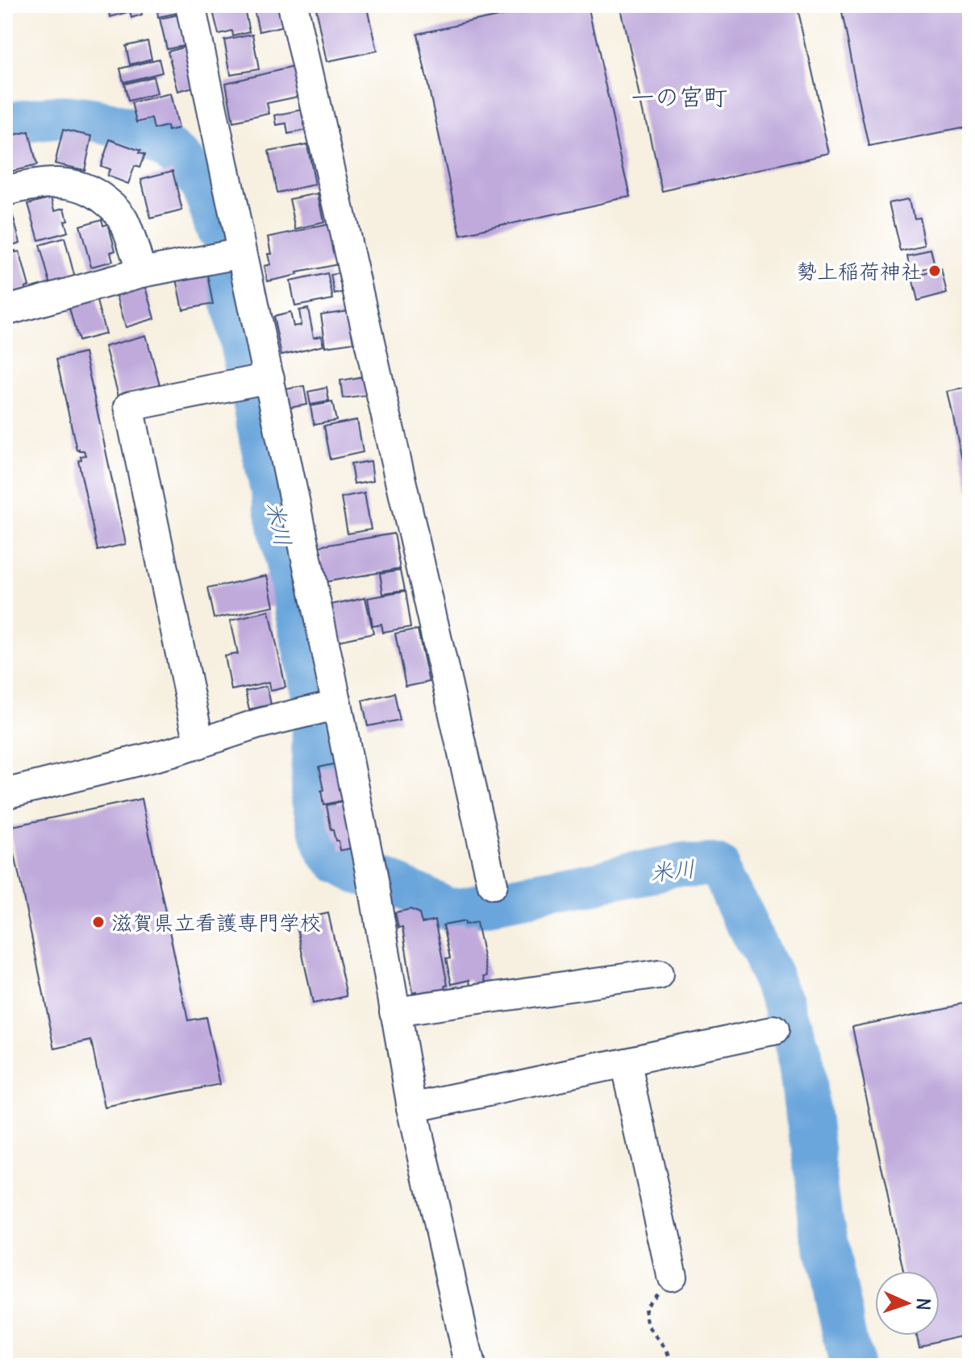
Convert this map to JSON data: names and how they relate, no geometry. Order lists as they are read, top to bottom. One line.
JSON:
{"districts":["一の宮町"],"water":["米川"],"places":["勢上稲荷神社","滋賀県立看護専門学校"],"north":"right"}
